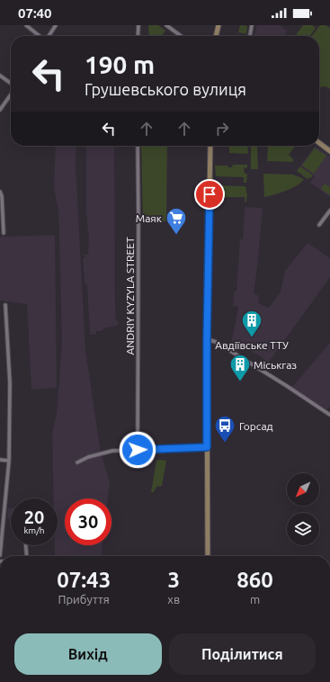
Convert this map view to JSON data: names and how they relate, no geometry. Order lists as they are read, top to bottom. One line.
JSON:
{"streets":{"street":["ANDRIY KYZYLA STREET"]},"places":{"supermarket":["Маяк"],"building":["Авдіївське ТТУ","Міськгаз"],"bus stop":["Горсад"]},"north":"bottom left","page":{"status":"07:40","turn":["190 m","Грушевського вулиця"],"speed":"20 km/h","limit":"30","eta":["07:43","Прибуття","3","хв","860","m"],"buttons":["Вихід","Поділитися"]}}
